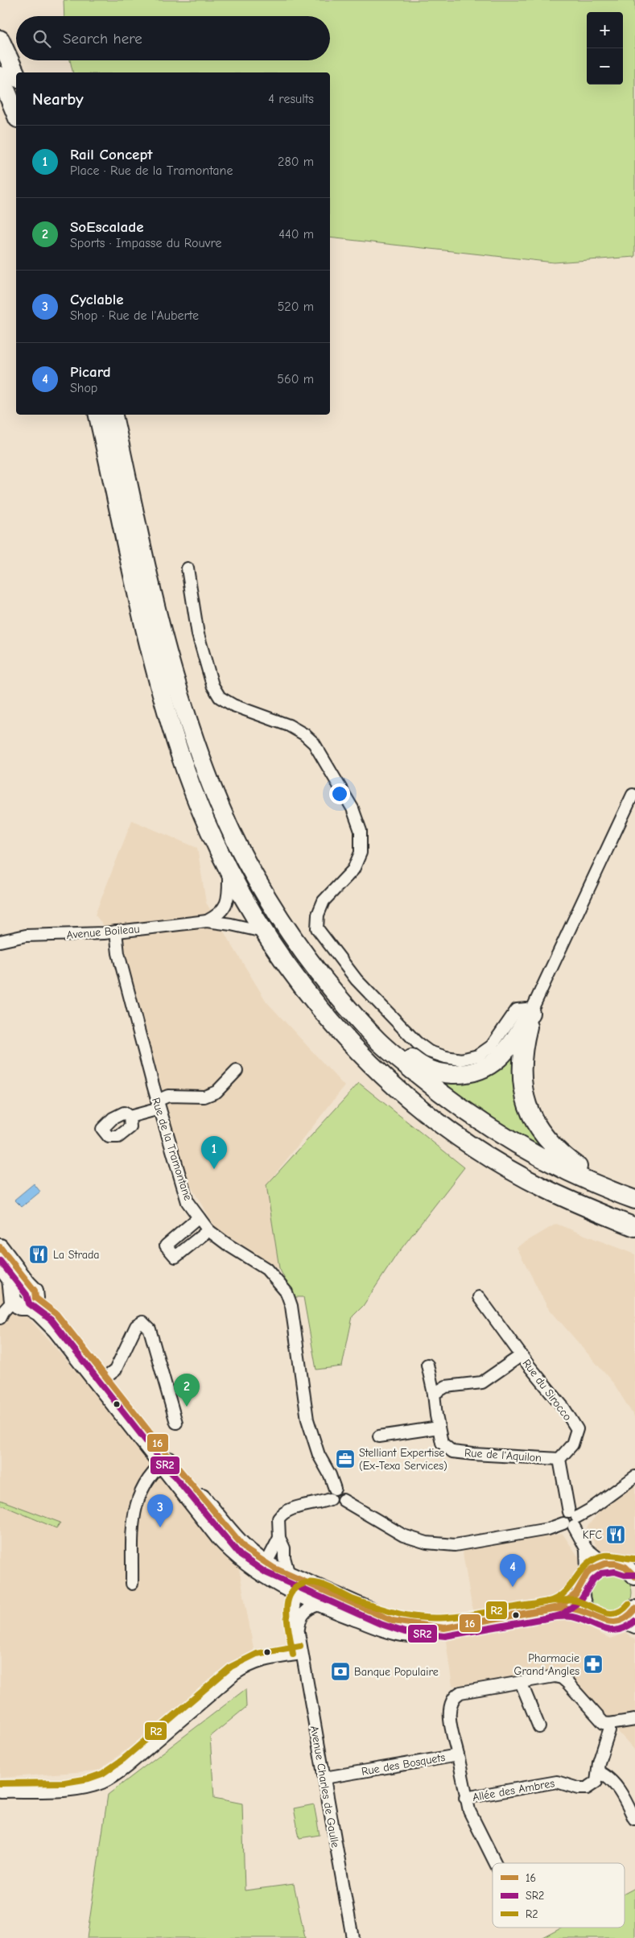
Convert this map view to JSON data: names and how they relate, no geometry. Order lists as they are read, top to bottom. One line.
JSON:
{"streets":{"street":["Avenue Boileau","Rue de la Tramontane","Rue du Sirocco","Rue de l'Aquilon","Rue des Bosquets","Avenue Charles de Gaulle","Allée des Ambres"]},"crossings":[["Avenue Boileau","Rue de la Tramontane"],["Rue du Sirocco","Rue de l'Aquilon"],["Rue des Bosquets","Avenue Charles de Gaulle"],["Rue des Bosquets","Allée des Ambres"]],"places":{"restaurant":["La Strada","KFC"],"office":["Stelliant Expertise (Ex-Texa Services)"],"pharmacy":["Pharmacie Grand Angles"],"bank":["Banque Populaire"]},"lines":["transit line 16","transit line SR2","transit line R2"],"legend":["16","SR2","R2"],"page":{"map_buttons":["+","−"],"search":"Search here","heading":["Nearby","4 results"],"list":[{"mark":"1","name":"Rail Concept","note":"Place · Rue de la Tramontane","value":"280 m"},{"mark":"2","name":"SoEscalade","note":"Sports · Impasse du Rouvre","value":"440 m"},{"mark":"3","name":"Cyclable","note":"Shop · Rue de l'Auberte","value":"520 m"},{"mark":"4","name":"Picard","note":"Shop","value":"560 m"}],"pins":["1","2","3","4"]}}
